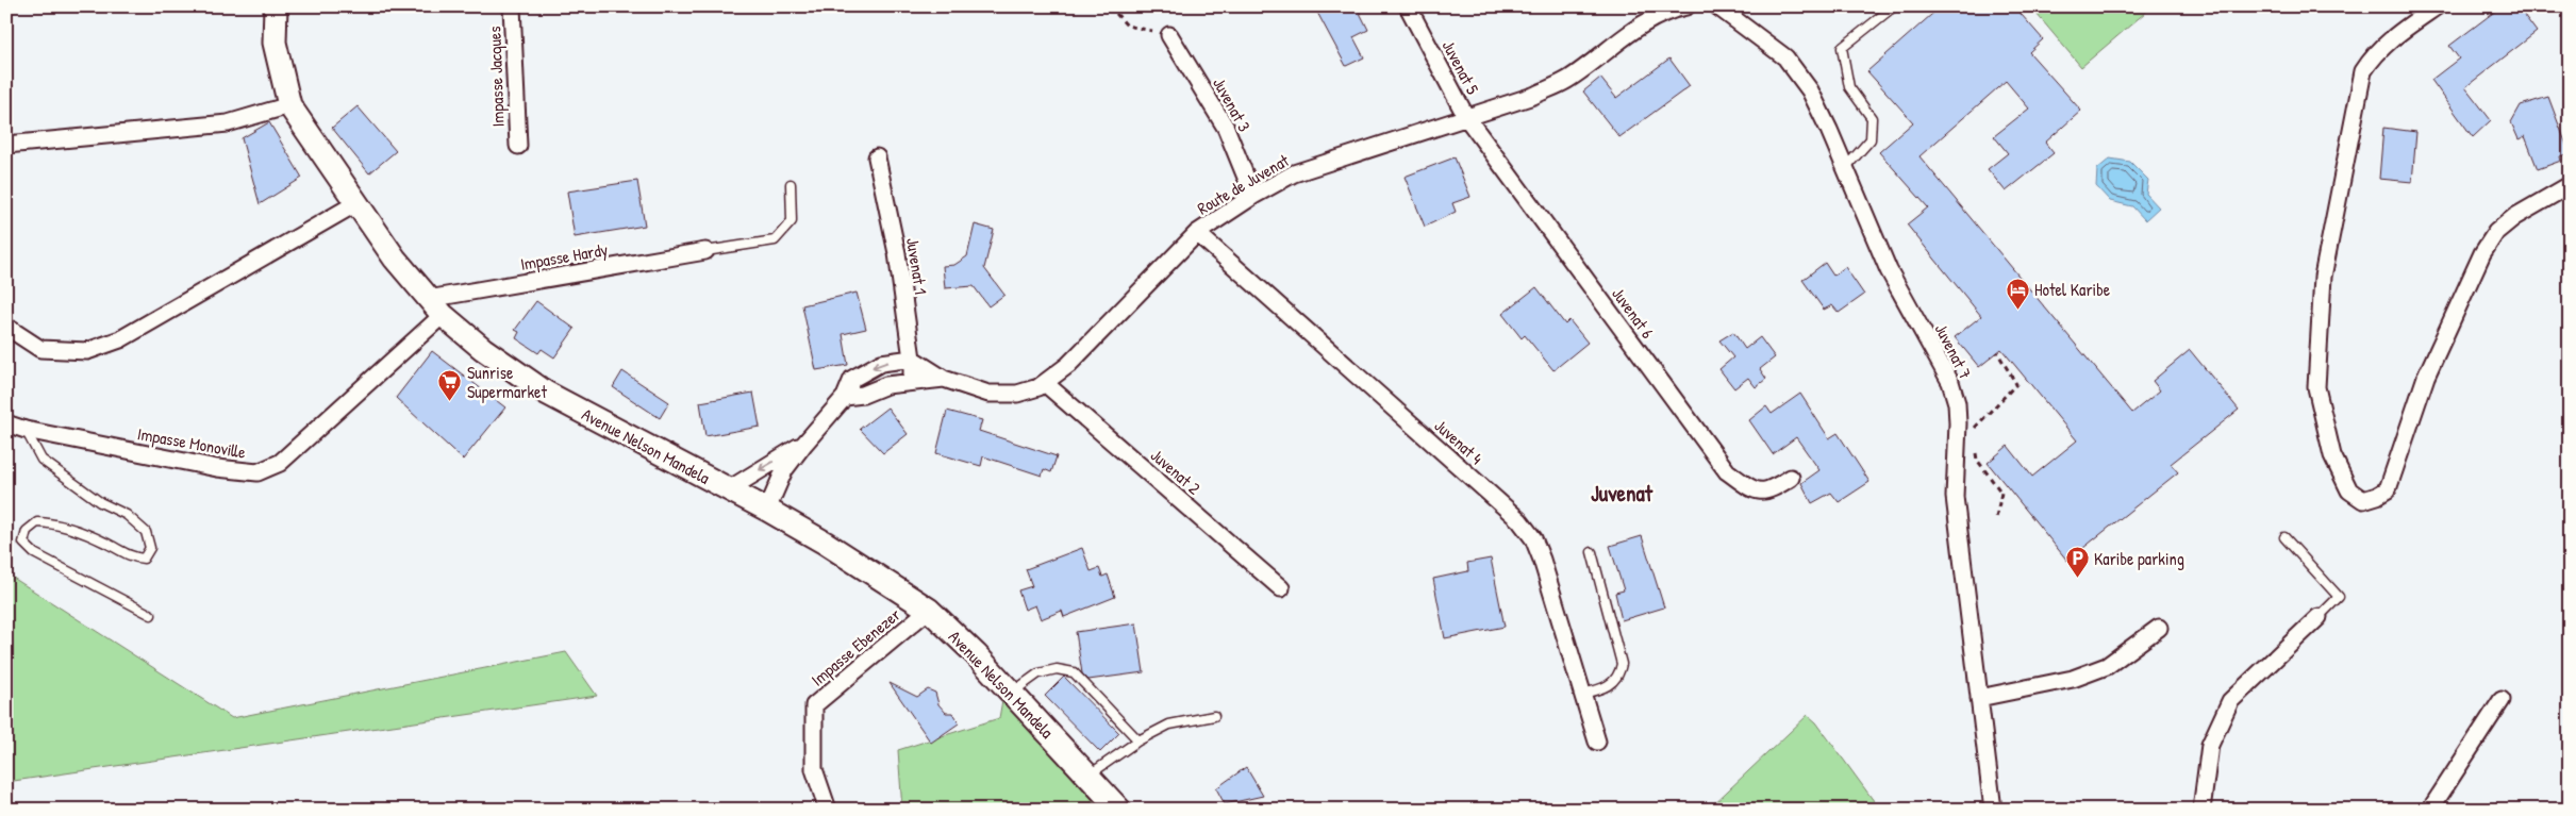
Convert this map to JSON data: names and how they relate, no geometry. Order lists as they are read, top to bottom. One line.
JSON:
{"streets":{"street":["Juvenat 5","Impasse Jacques","Juvenat 3","Route de Juvenat","Impasse Hardy","Juvenat 1","Juvenat 6","Juvenat 7","Juvenat 4","Impasse Monoville","Avenue Nelson Mandela","Juvenat 2","Impasse Ebenezer"]},"crossings":[["Juvenat 5","Route de Juvenat"],["Juvenat 5","Juvenat 6"],["Juvenat 3","Route de Juvenat"],["Route de Juvenat","Juvenat 1"],["Route de Juvenat","Juvenat 6"],["Route de Juvenat","Juvenat 4"],["Route de Juvenat","Juvenat 2"],["Impasse Hardy","Impasse Monoville"],["Impasse Hardy","Avenue Nelson Mandela"],["Impasse Monoville","Avenue Nelson Mandela"],["Avenue Nelson Mandela","Impasse Ebenezer"]],"districts":["Juvenat"],"places":{"hotel":["Hotel Karibe"],"supermarket":["Sunrise Supermarket"],"parking":["Karibe parking"]}}
